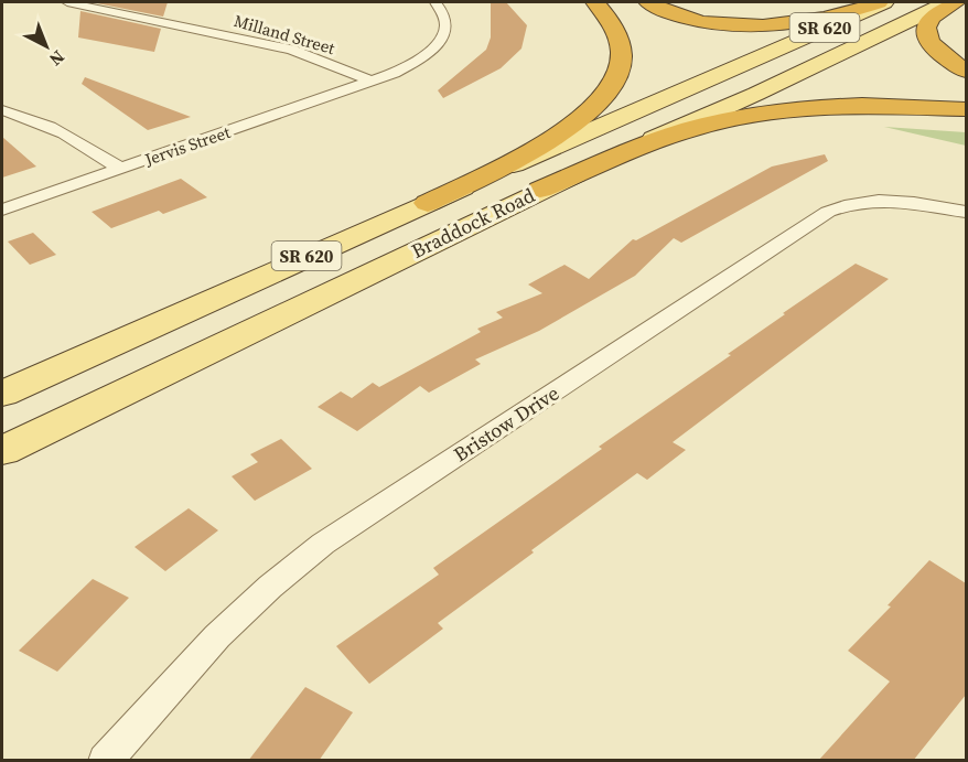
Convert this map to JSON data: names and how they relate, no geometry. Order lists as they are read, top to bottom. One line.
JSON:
{"streets":{"main road":["SR 620","Braddock Road"],"street":["Milland Street","Jervis Street","Bristow Drive"]},"crossings":[["Milland Street","Jervis Street"]],"north":"bottom right"}
